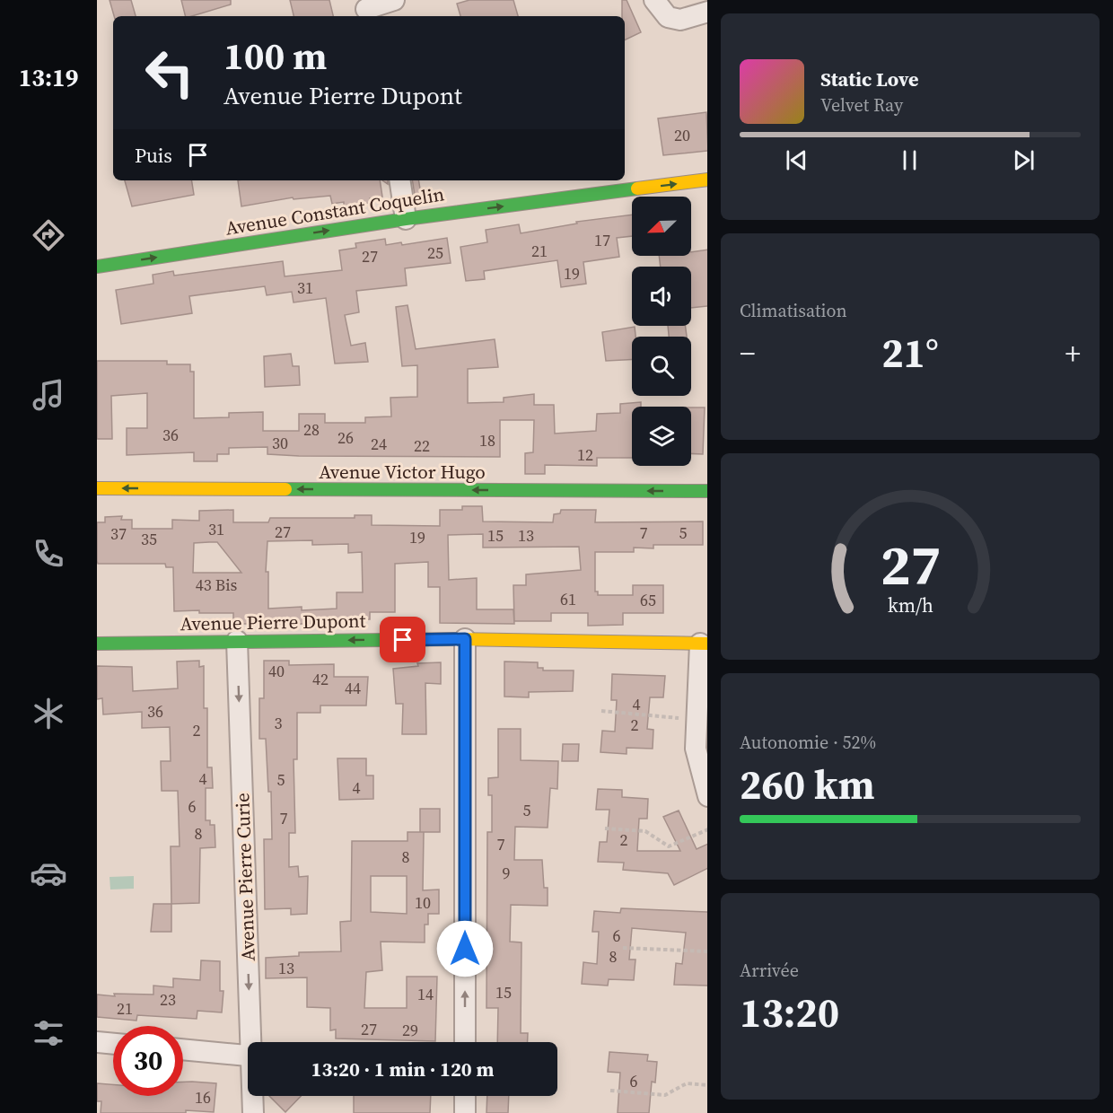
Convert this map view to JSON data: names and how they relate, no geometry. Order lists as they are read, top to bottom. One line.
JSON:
{"streets":{"street":["Avenue Constant Coquelin","Avenue Victor Hugo","Avenue Pierre Dupont","Avenue Pierre Curie"]},"crossings":[["Avenue Pierre Dupont","Avenue Pierre Curie"]],"one_way":["Avenue Constant Coquelin","Avenue Victor Hugo","Avenue Pierre Dupont","Avenue Pierre Curie"],"house_numbers":["20","17","21","25","27","19","31","28","36","26","18","30","24","22","12","31","27","7","5","37","15","13","19","35","43 Bis","61","65","40","42","44","4","36","3","2","2","4","5","4","6","5","7","8","2","7","8","9","10","6","8","13","15","14","23","21","27","29","6","16"],"north":"bottom left","page":{"tabs":"13:19","turn":["100 m","Avenue Pierre Dupont"],"song":["Static Love","Velvet Ray"],"then":"Puis","tile":["Climatisation",["Autonomie · 52%","260 km"],["Arrivée","13:20"]],"heat":["−","21°","+"],"limit":"30","trip":"13:20 · 1 min · 120 m","gauge":["27","km/h"]}}
